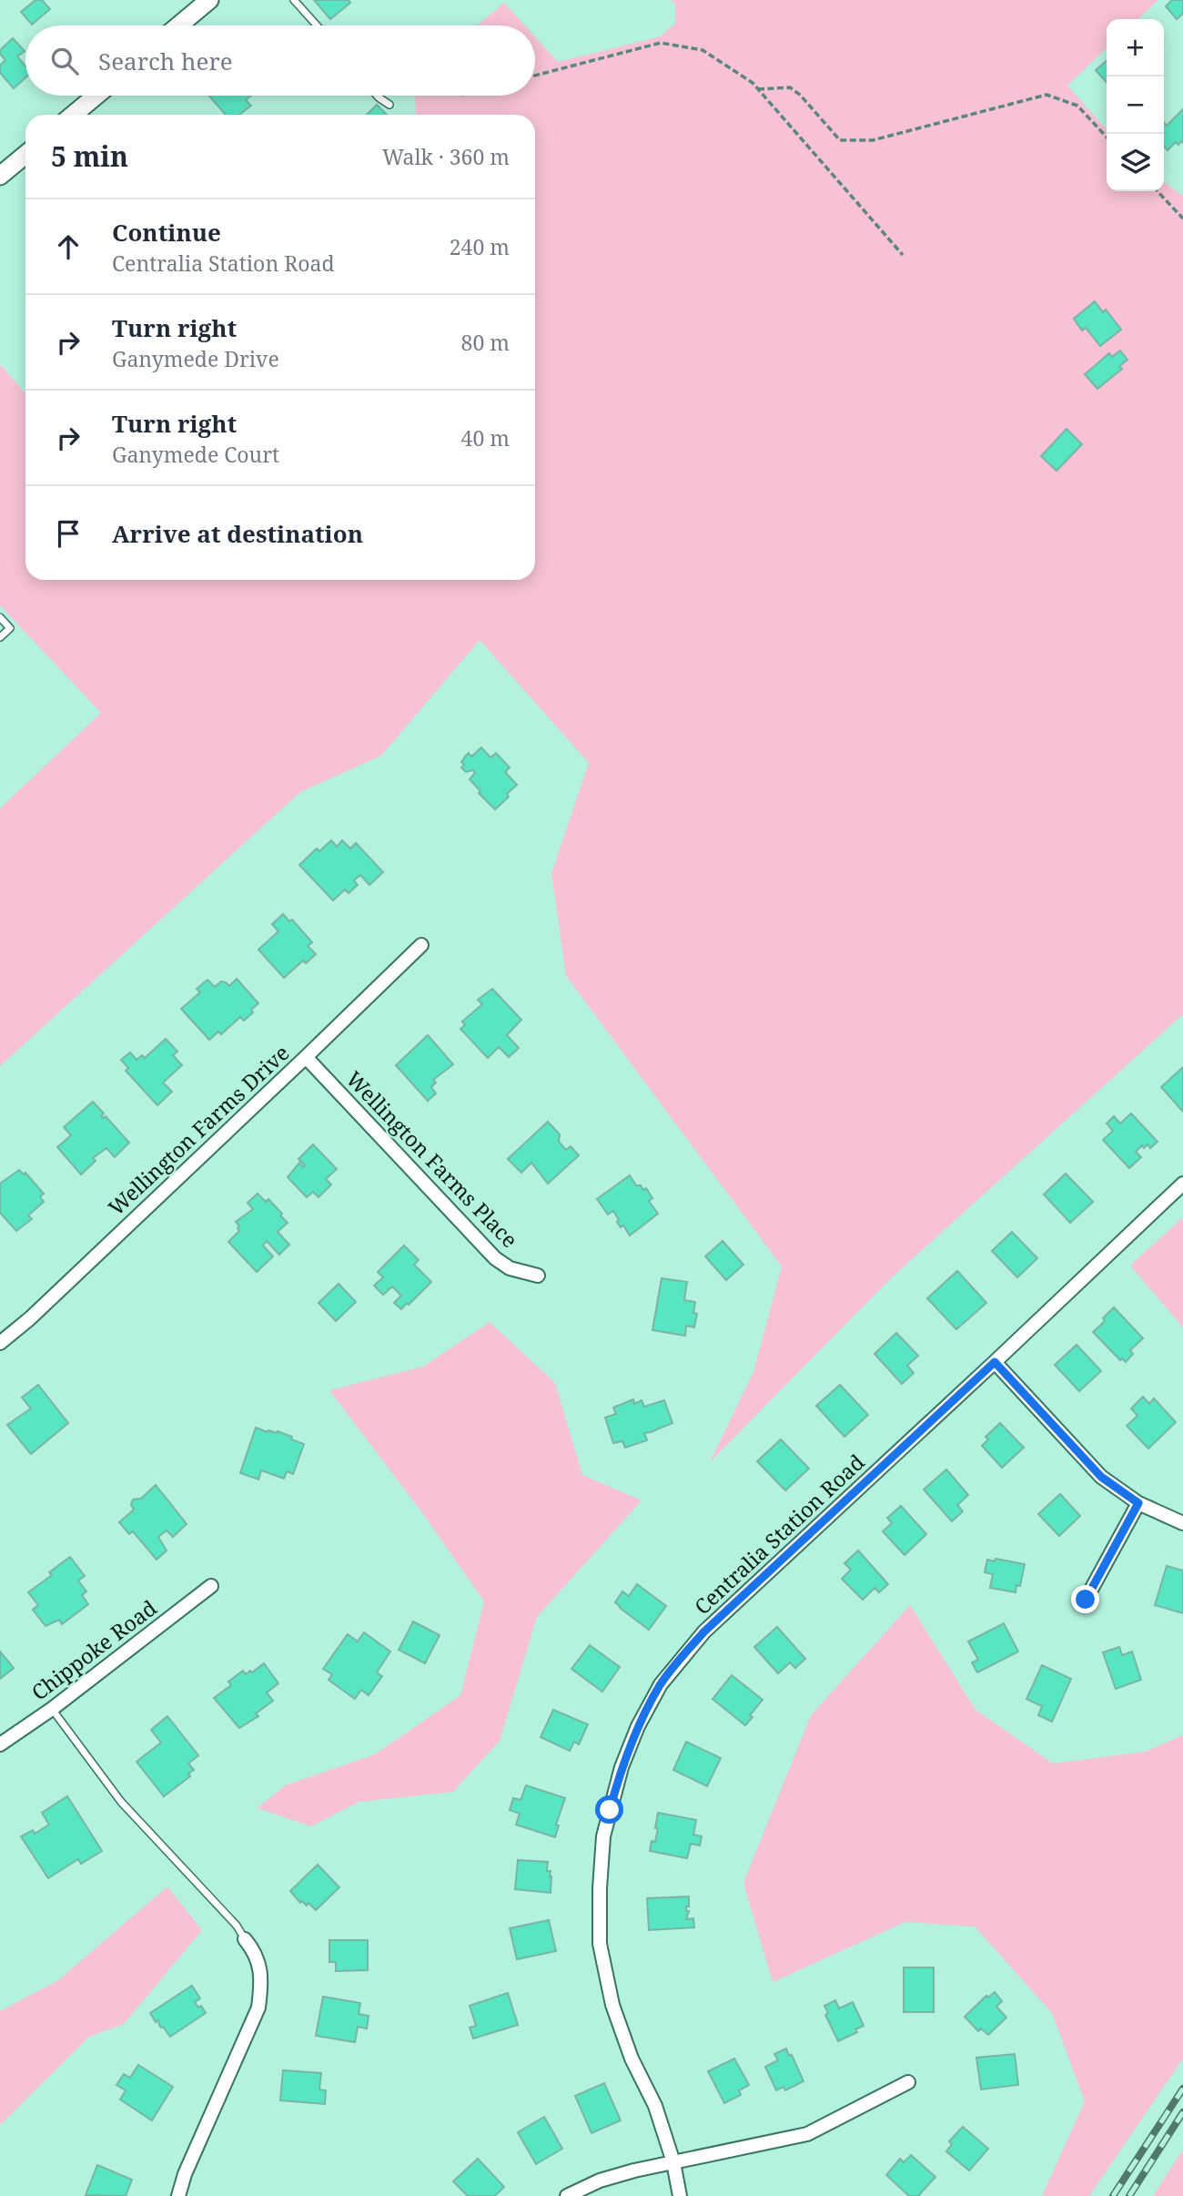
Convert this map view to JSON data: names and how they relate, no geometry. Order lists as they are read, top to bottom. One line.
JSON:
{"streets":{"street":["Wellington Farms Drive","Wellington Farms Place","Centralia Station Road","Chippoke Road"]},"crossings":[["Wellington Farms Drive","Wellington Farms Place"]],"page":{"map_buttons":["+","−"],"search":"Search here","heading":["5 min","Walk · 360 m"],"list":[["Continue","Centralia Station Road","240 m"],["Turn right","Ganymede Drive","80 m"],["Turn right","Ganymede Court","40 m"],"Arrive at destination"]}}
